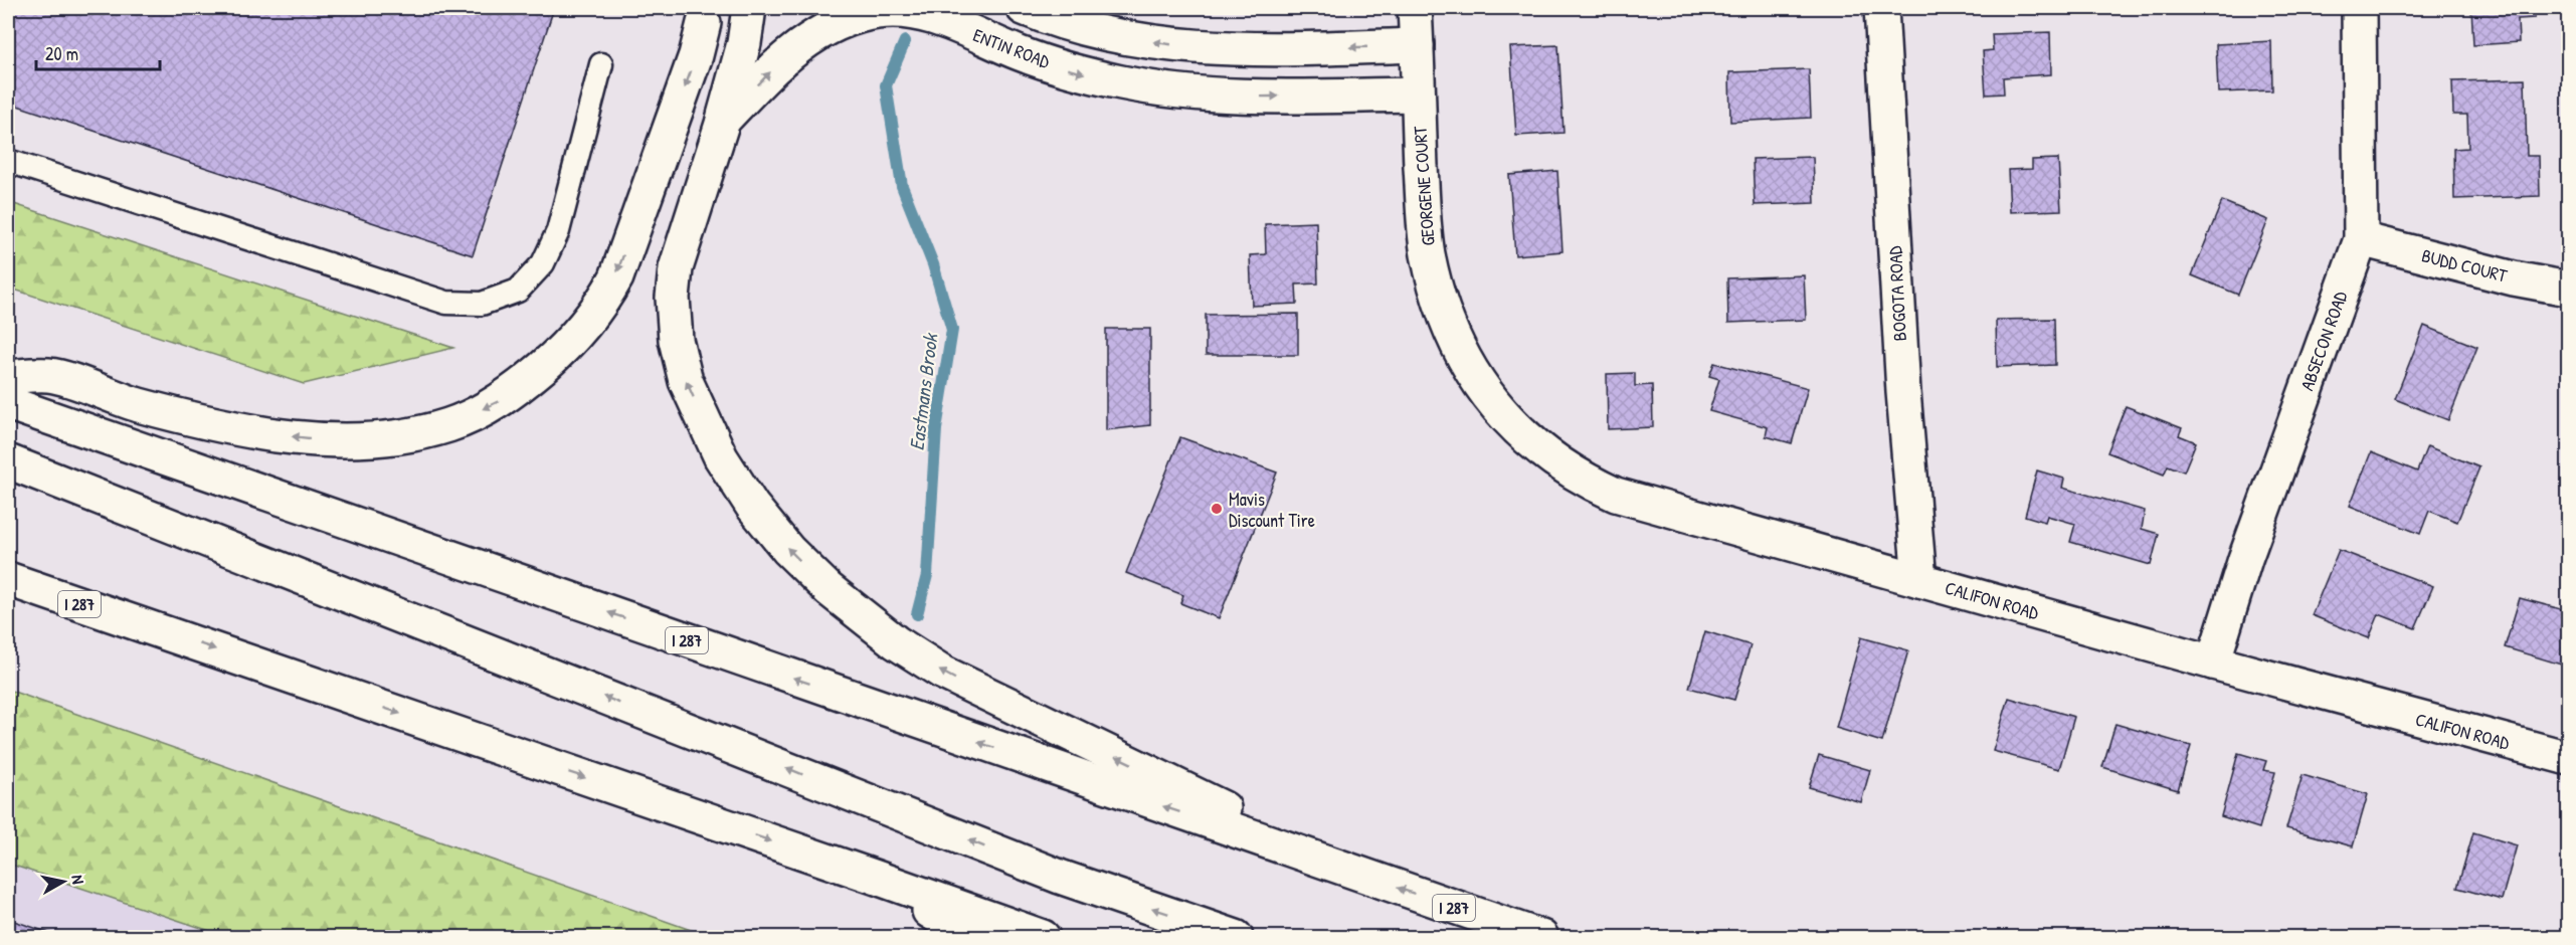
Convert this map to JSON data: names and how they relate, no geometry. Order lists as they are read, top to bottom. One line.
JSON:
{"streets":{"main road":["ENTIN ROAD","GEORGENE COURT","BUDD COURT","BOGOTA ROAD","ABSECON ROAD","CALIFON ROAD","I 287"]},"crossings":[["ENTIN ROAD","GEORGENE COURT"],["GEORGENE COURT","CALIFON ROAD"],["BUDD COURT","ABSECON ROAD"],["BOGOTA ROAD","CALIFON ROAD"],["ABSECON ROAD","CALIFON ROAD"]],"water":["Eastmans Brook"],"places":["Mavis Discount Tire"],"scale_bar":"20 m","north":"right"}
